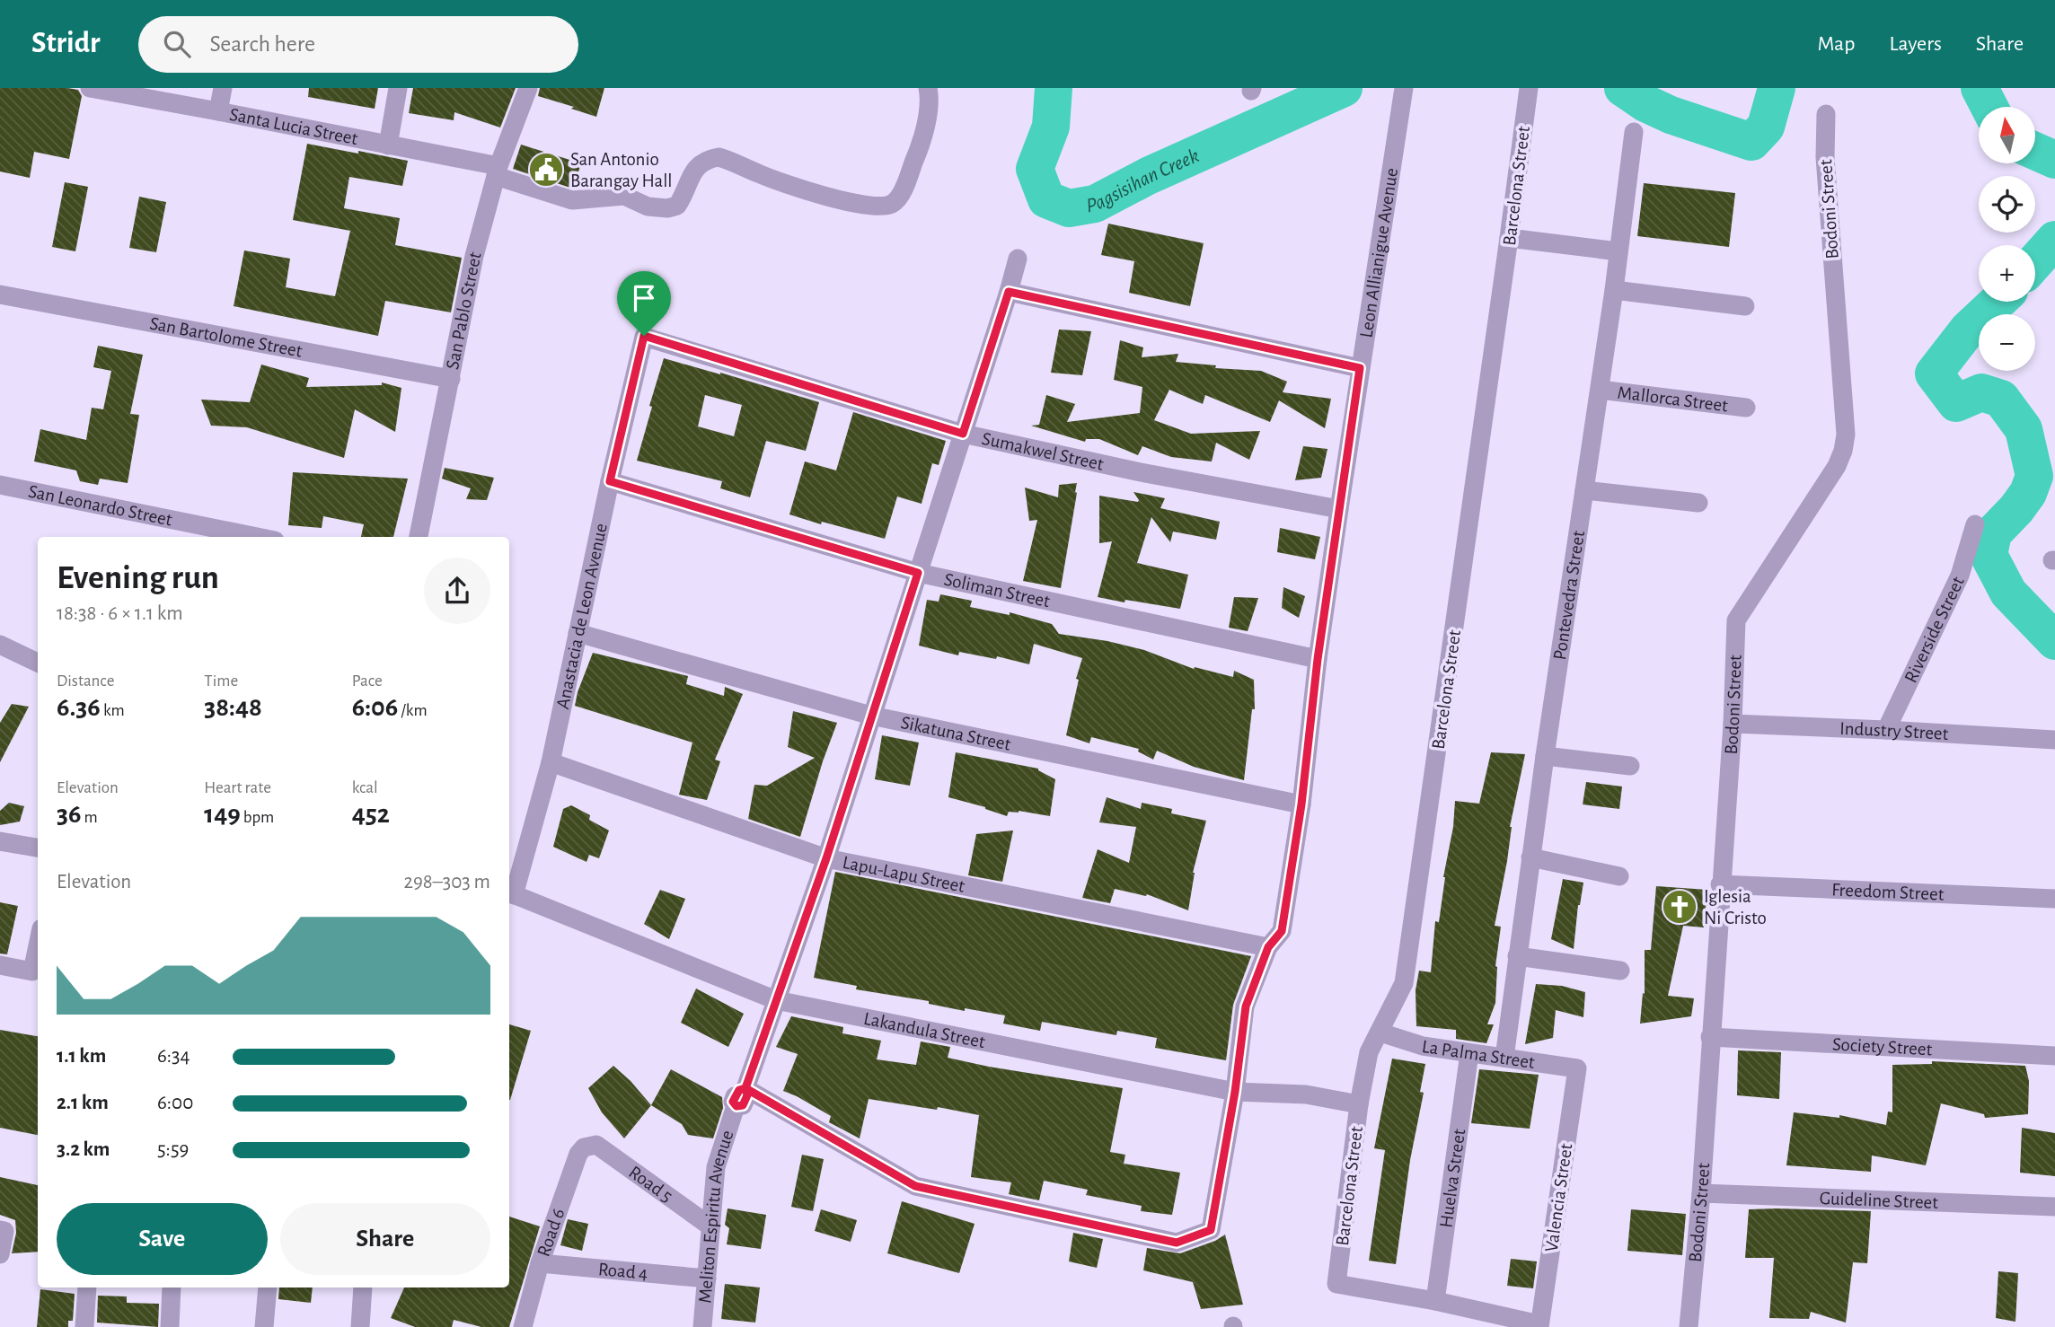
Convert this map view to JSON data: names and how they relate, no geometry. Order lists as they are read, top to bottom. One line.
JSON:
{"streets":{"street":["Santa Lucia Street","Barcelona Street","Bodoni Street","Leon Allianigue Avenue","San Pablo Street","San Bartolome Street","Mallorca Street","Sumakwel Street","San Leonardo Street","Soliman Street","Pontevedra Street","Anastacia de Leon Avenue","Riverside Street","Industry Street","Sikatuna Street","Lapu-Lapu Street","Freedom Street","Lakandula Street","Society Street","La Palma Street","Huelva Street","Road 5","Valencia Street","Guideline Street","Meliton Espiritu Avenue","Road 6","Road 4"]},"crossings":[["Santa Lucia Street","San Pablo Street"],["Barcelona Street","Lakandula Street"],["Barcelona Street","La Palma Street"],["Barcelona Street","Huelva Street"],["Bodoni Street","Industry Street"],["Bodoni Street","Freedom Street"],["Bodoni Street","Society Street"],["Bodoni Street","Guideline Street"],["Leon Allianigue Avenue","Sumakwel Street"],["Leon Allianigue Avenue","Soliman Street"],["Leon Allianigue Avenue","Sikatuna Street"],["Leon Allianigue Avenue","Lapu-Lapu Street"],["Leon Allianigue Avenue","Lakandula Street"],["Leon Allianigue Avenue","Meliton Espiritu Avenue"],["San Pablo Street","San Bartolome Street"],["Mallorca Street","Pontevedra Street"],["Sumakwel Street","Anastacia de Leon Avenue"],["Sumakwel Street","Meliton Espiritu Avenue"],["Soliman Street","Anastacia de Leon Avenue"],["Soliman Street","Meliton Espiritu Avenue"],["Pontevedra Street","La Palma Street"],["Anastacia de Leon Avenue","Sikatuna Street"],["Anastacia de Leon Avenue","Lapu-Lapu Street"],["Anastacia de Leon Avenue","Lakandula Street"],["Riverside Street","Industry Street"],["Sikatuna Street","Meliton Espiritu Avenue"],["Lapu-Lapu Street","Meliton Espiritu Avenue"],["Lakandula Street","Meliton Espiritu Avenue"],["La Palma Street","Huelva Street"],["La Palma Street","Valencia Street"],["Road 5","Meliton Espiritu Avenue"],["Road 5","Road 6"],["Meliton Espiritu Avenue","Road 4"],["Road 6","Road 4"]],"water":["Pagsisihan Creek"],"places":{"public building":["San Antonio Barangay Hall"],"church":["Iglesia Ni Cristo"]},"north":"top","page":{"header":"Stridr","search":"Search here","nav":["Map","Layers","Share"],"map_buttons":["+","−"],"heading":["Evening run","18:38 · 6 × 1.1 km"],"stats":[["Distance","6.36 km"],["Time","38:48"],["Pace","6:06 /km"],["Elevation","36 m"],["Heart rate","149 bpm"],["kcal","452"]],"chart":["Elevation","298–303 m"],"list":[{"name":"1.1 km","note":"6:34"},{"name":"2.1 km","note":"6:00"},{"name":"3.2 km","note":"5:59"}],"buttons":["Save","Share"]}}
